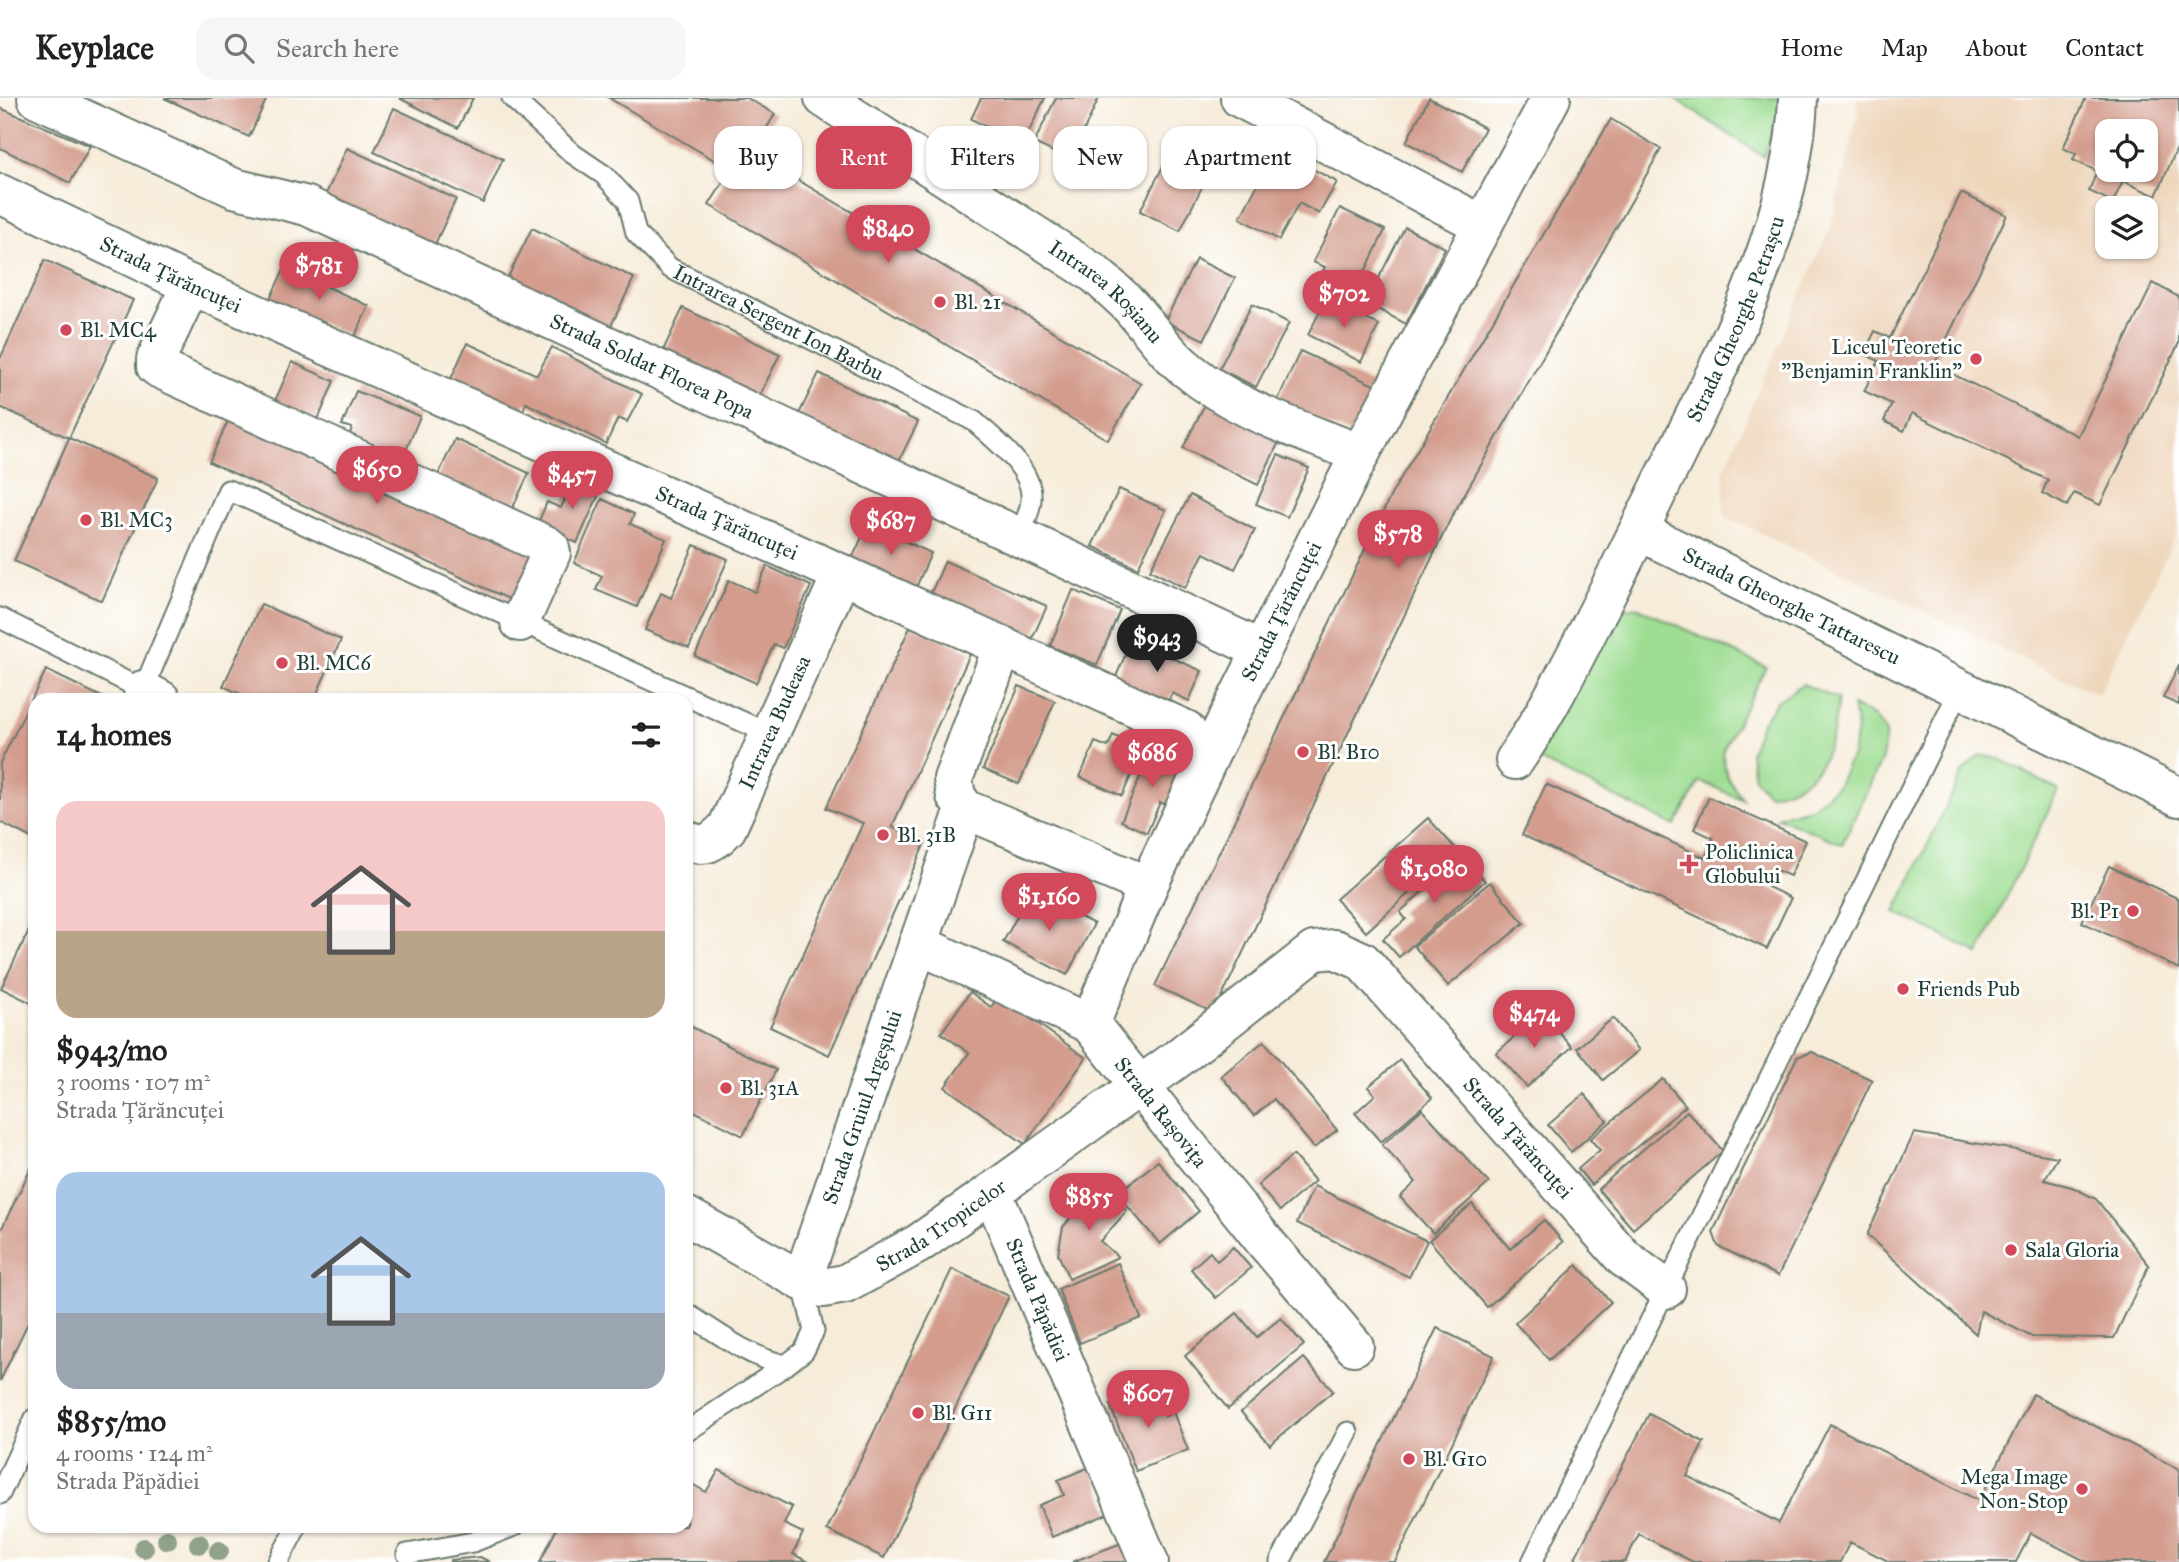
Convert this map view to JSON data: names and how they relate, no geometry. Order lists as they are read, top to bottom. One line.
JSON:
{"streets":{"street":["Strada Țărăncuței","Intrarea Roșianu","Strada Gheorghe Petrașcu","Strada Soldat Florea Popa","Strada Gheorghe Tattarescu","Intrarea Budeasa","Strada Gruiul Argeșului","Strada Rașovița","Strada Tropicelor","Strada Păpădiei"],"lane":["Intrarea Sergent Ion Barbu"]},"crossings":[["Strada Țărăncuței","Intrarea Roșianu"],["Strada Țărăncuței","Strada Soldat Florea Popa"],["Strada Țărăncuței","Intrarea Budeasa"],["Strada Țărăncuței","Strada Rașovița"],["Strada Țărăncuței","Strada Tropicelor"],["Strada Gheorghe Petrașcu","Strada Gheorghe Tattarescu"],["Intrarea Sergent Ion Barbu","Strada Soldat Florea Popa"],["Strada Gruiul Argeșului","Strada Rașovița"],["Strada Gruiul Argeșului","Strada Tropicelor"],["Strada Rașovița","Strada Tropicelor"],["Strada Tropicelor","Strada Păpădiei"]],"places":{"other":["Bl. 21","Bl. MC4","Liceul Teoretic \"Benjamin Franklin\"","Bl. MC3","Bl. MC6","Bl. B10","Bl. 31B","Bl. P1","Friends Pub","Bl. 31A","Sala Gloria","Bl. G11","Bl. G10","Mega Image Non-Stop"],"health":["Policlinica Globului"]},"page":{"header":"Keyplace","search":"Search here","nav":["Home","Map","About","Contact"],"chip":["Buy","Rent","Filters","New","Apartment"],"price":["$840","$781","$702","$650","$457","$687","$578","$943","$686","$1,080","$1,160","$474","$855","$607"],"heading":"14 homes","list":[{"name":"$943/mo","note":"3 rooms · 107 m² · Strada Țărăncuței"},{"name":"$855/mo","note":"4 rooms · 124 m² · Strada Păpădiei"}]}}
